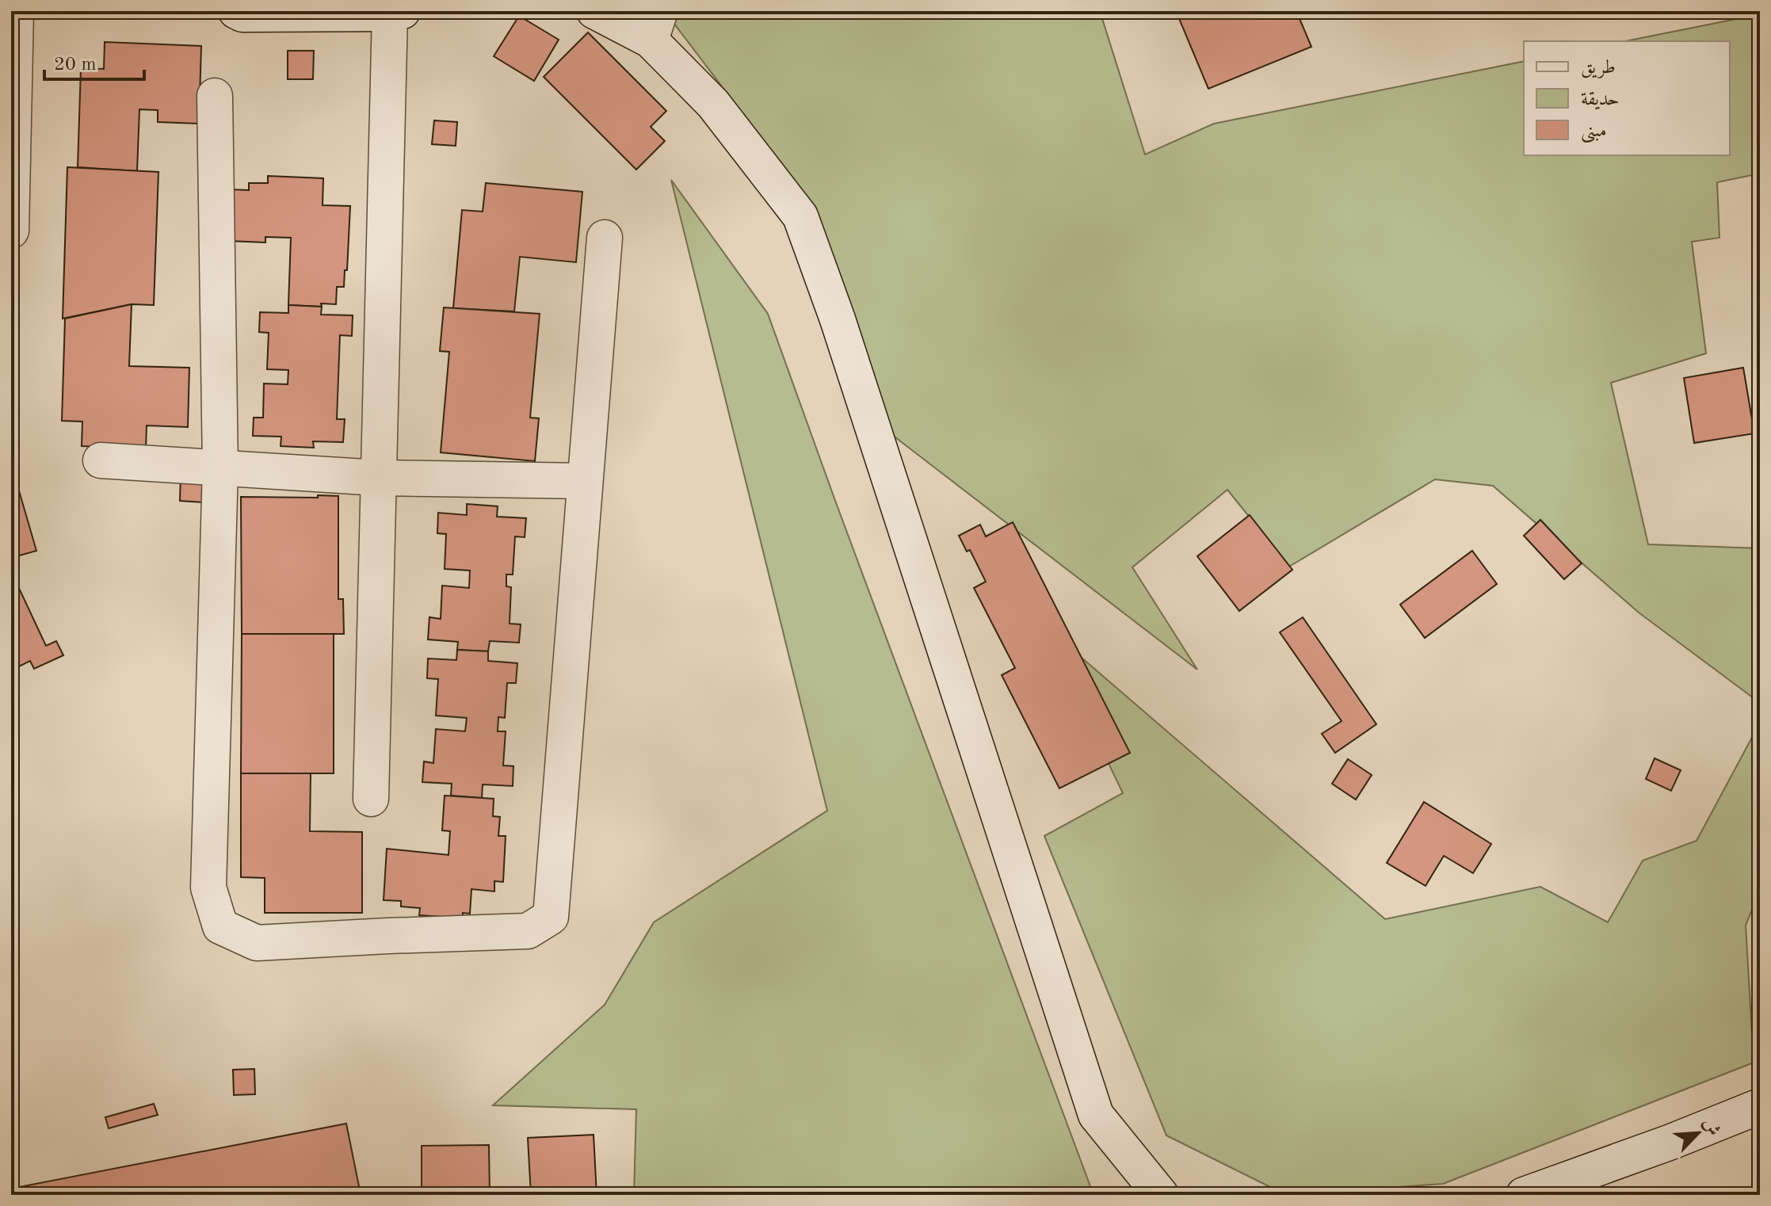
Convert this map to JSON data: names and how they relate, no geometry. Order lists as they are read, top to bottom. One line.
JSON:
{"legend":["طريق","حديقة","مبنى"],"scale_bar":"20 m","north":"top right"}
